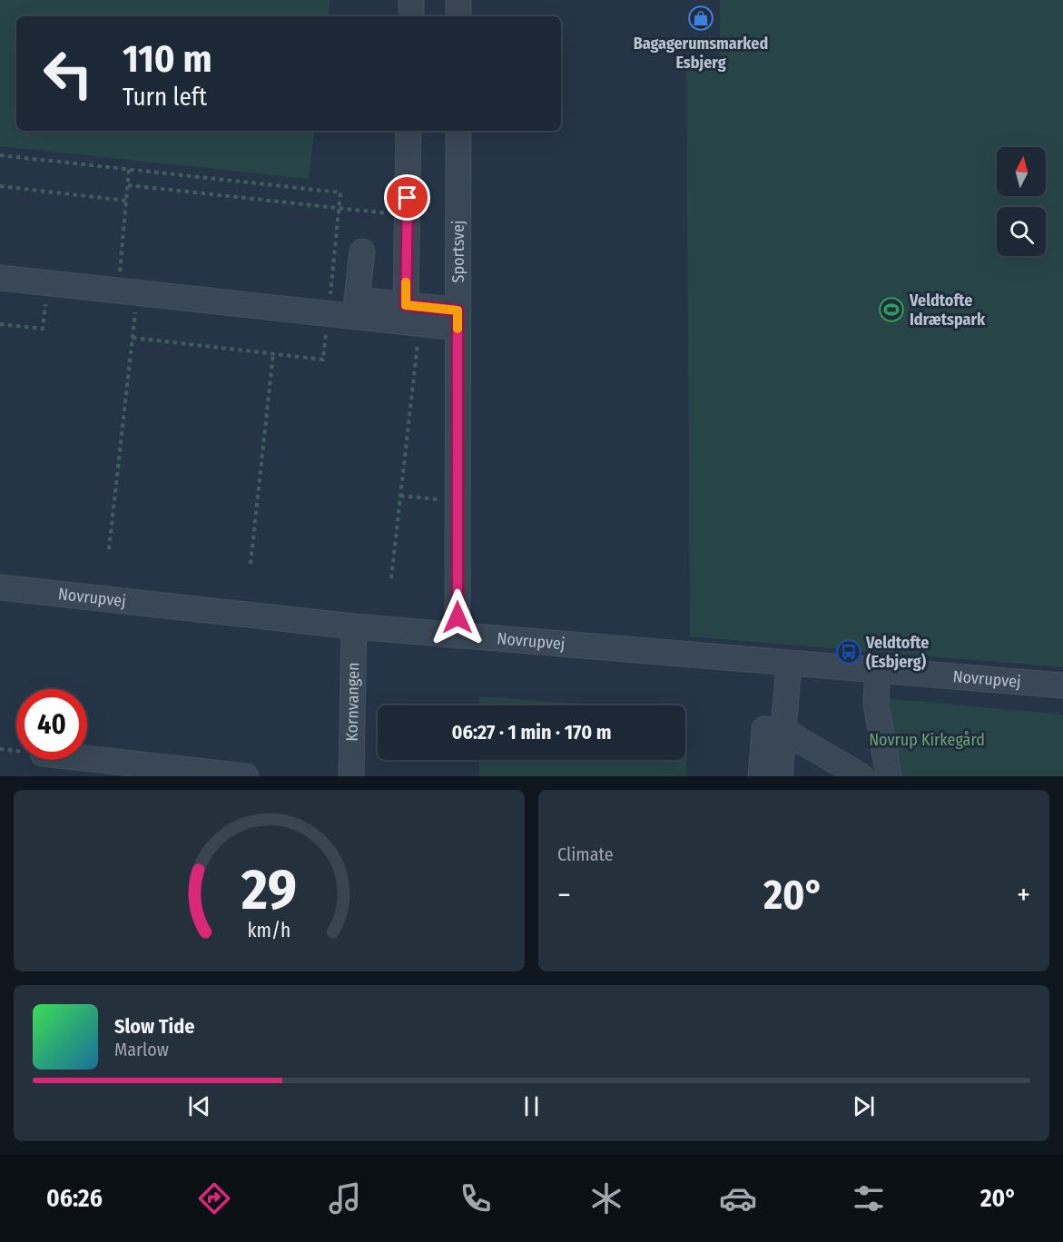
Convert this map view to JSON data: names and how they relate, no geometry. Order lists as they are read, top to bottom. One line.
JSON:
{"streets":{"street":["Sportsvej","Novrupvej","Kornvangen"]},"crossings":[["Sportsvej","Novrupvej"],["Novrupvej","Kornvangen"]],"parks":["Novrup Kirkegård"],"places":{"shop":["Bagagerumsmarked Esbjerg"],"sports":["Veldtofte Idrætspark"],"bus stop":["Veldtofte (Esbjerg)"]},"north":"top","page":{"turn":["110 m","Turn left"],"limit":"40","trip":"06:27 · 1 min · 170 m","tile":"Climate","heat":["−","20°","+"],"song":["Slow Tide","Marlow"],"tabs":["06:26","20°"],"gauge":["29","km/h"]}}
